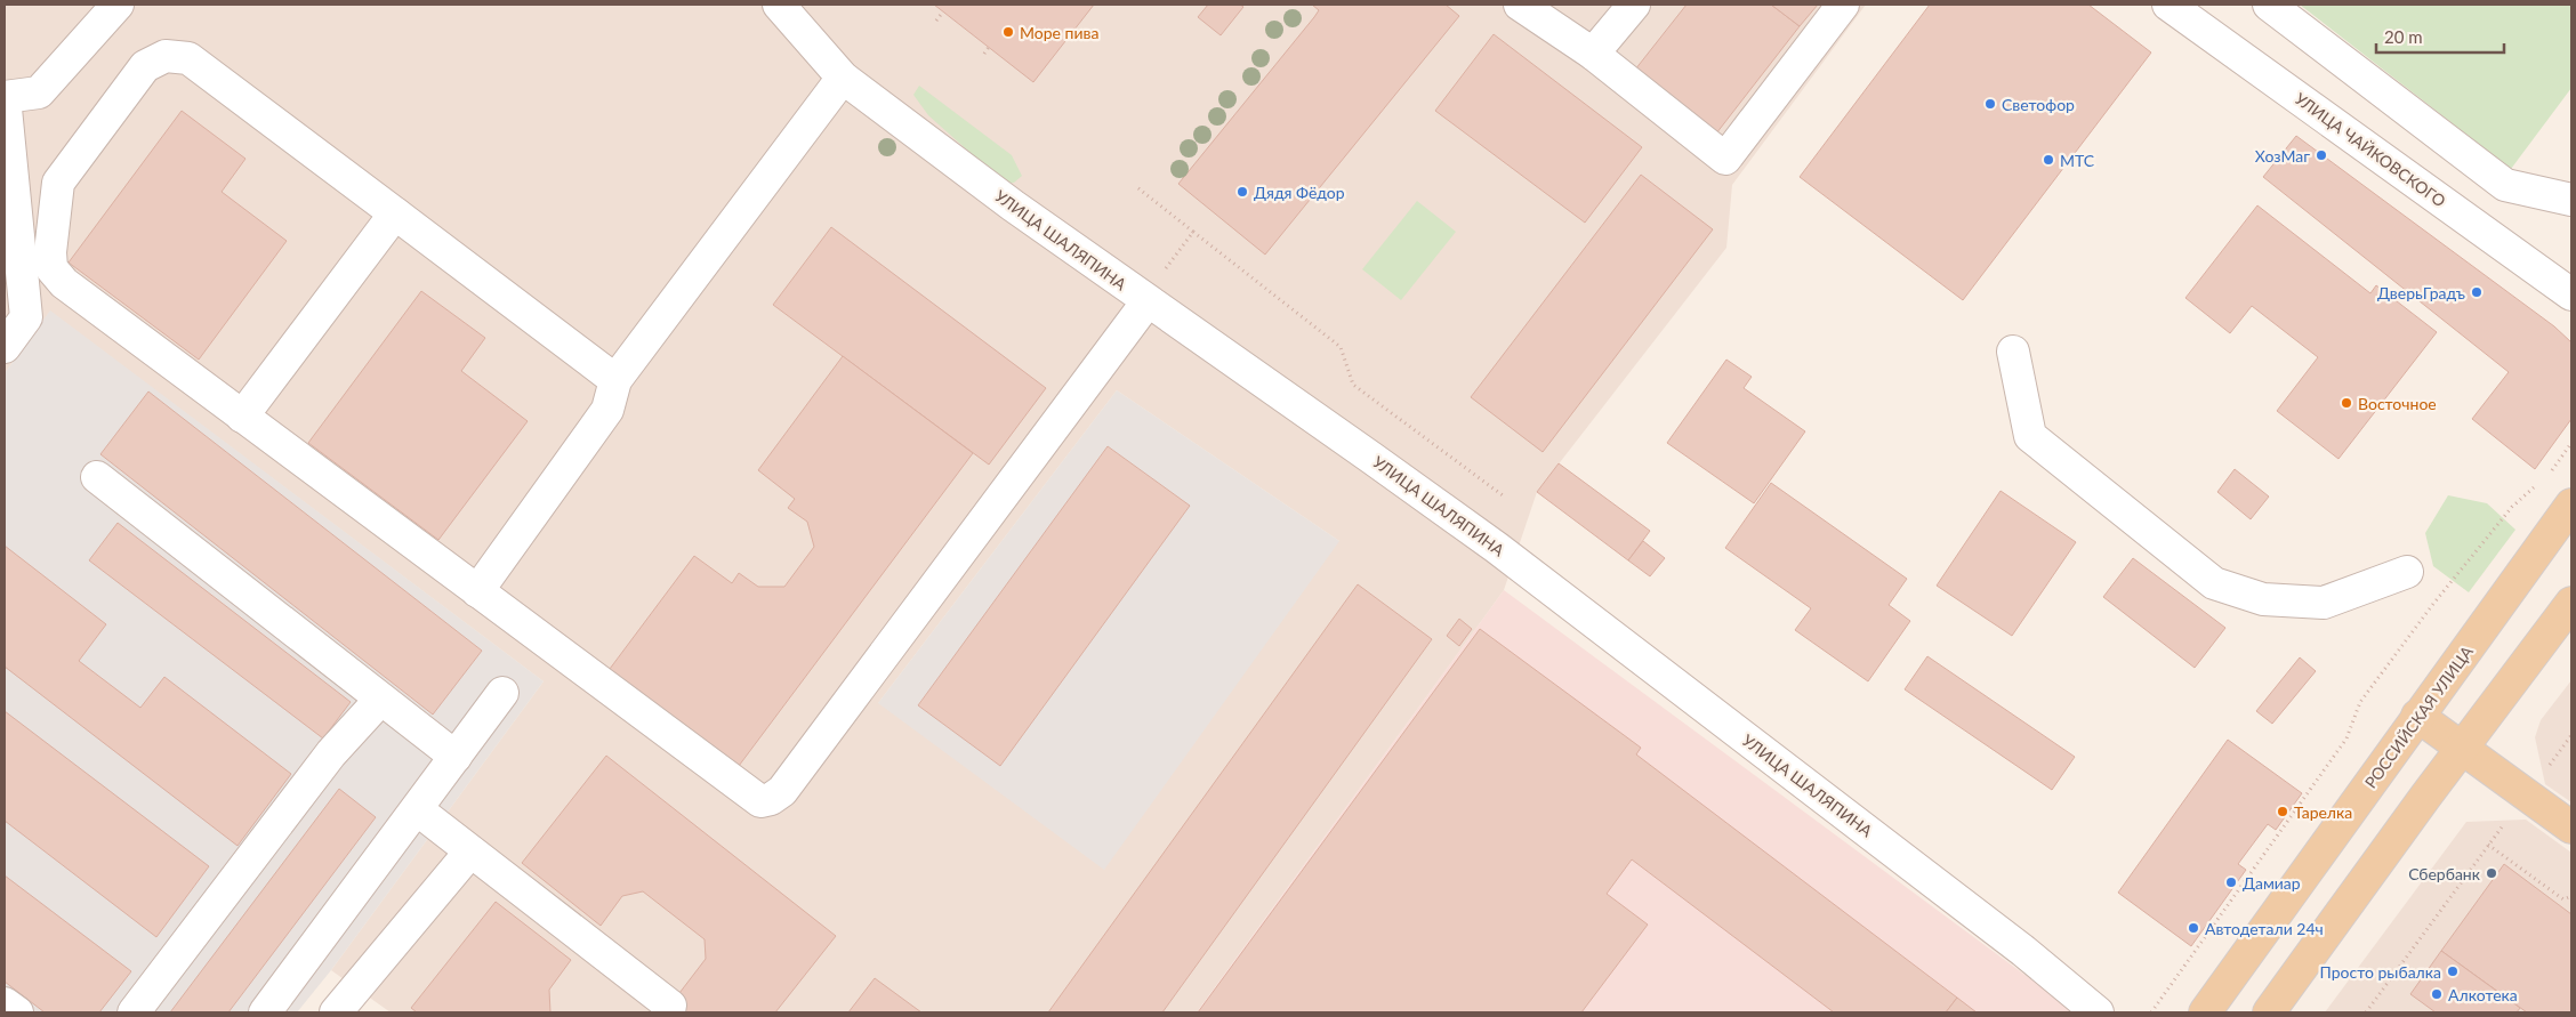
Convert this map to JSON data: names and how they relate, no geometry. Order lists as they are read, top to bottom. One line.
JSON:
{"streets":{"main road":["РОССИЙСКАЯ УЛИЦА"],"street":["УЛИЦА ЧАЙКОВСКОГО","УЛИЦА ШАЛЯПИНА"]},"places":["Море пива","Светофор","ХозМаг","МТС","Дядя Фёдор","ДверьГрадъ","Восточное","Тарелка","Сбербанк","Дамиар","Автодетали 24ч","Просто рыбалка","Алкотека"],"scale_bar":"20 m"}
